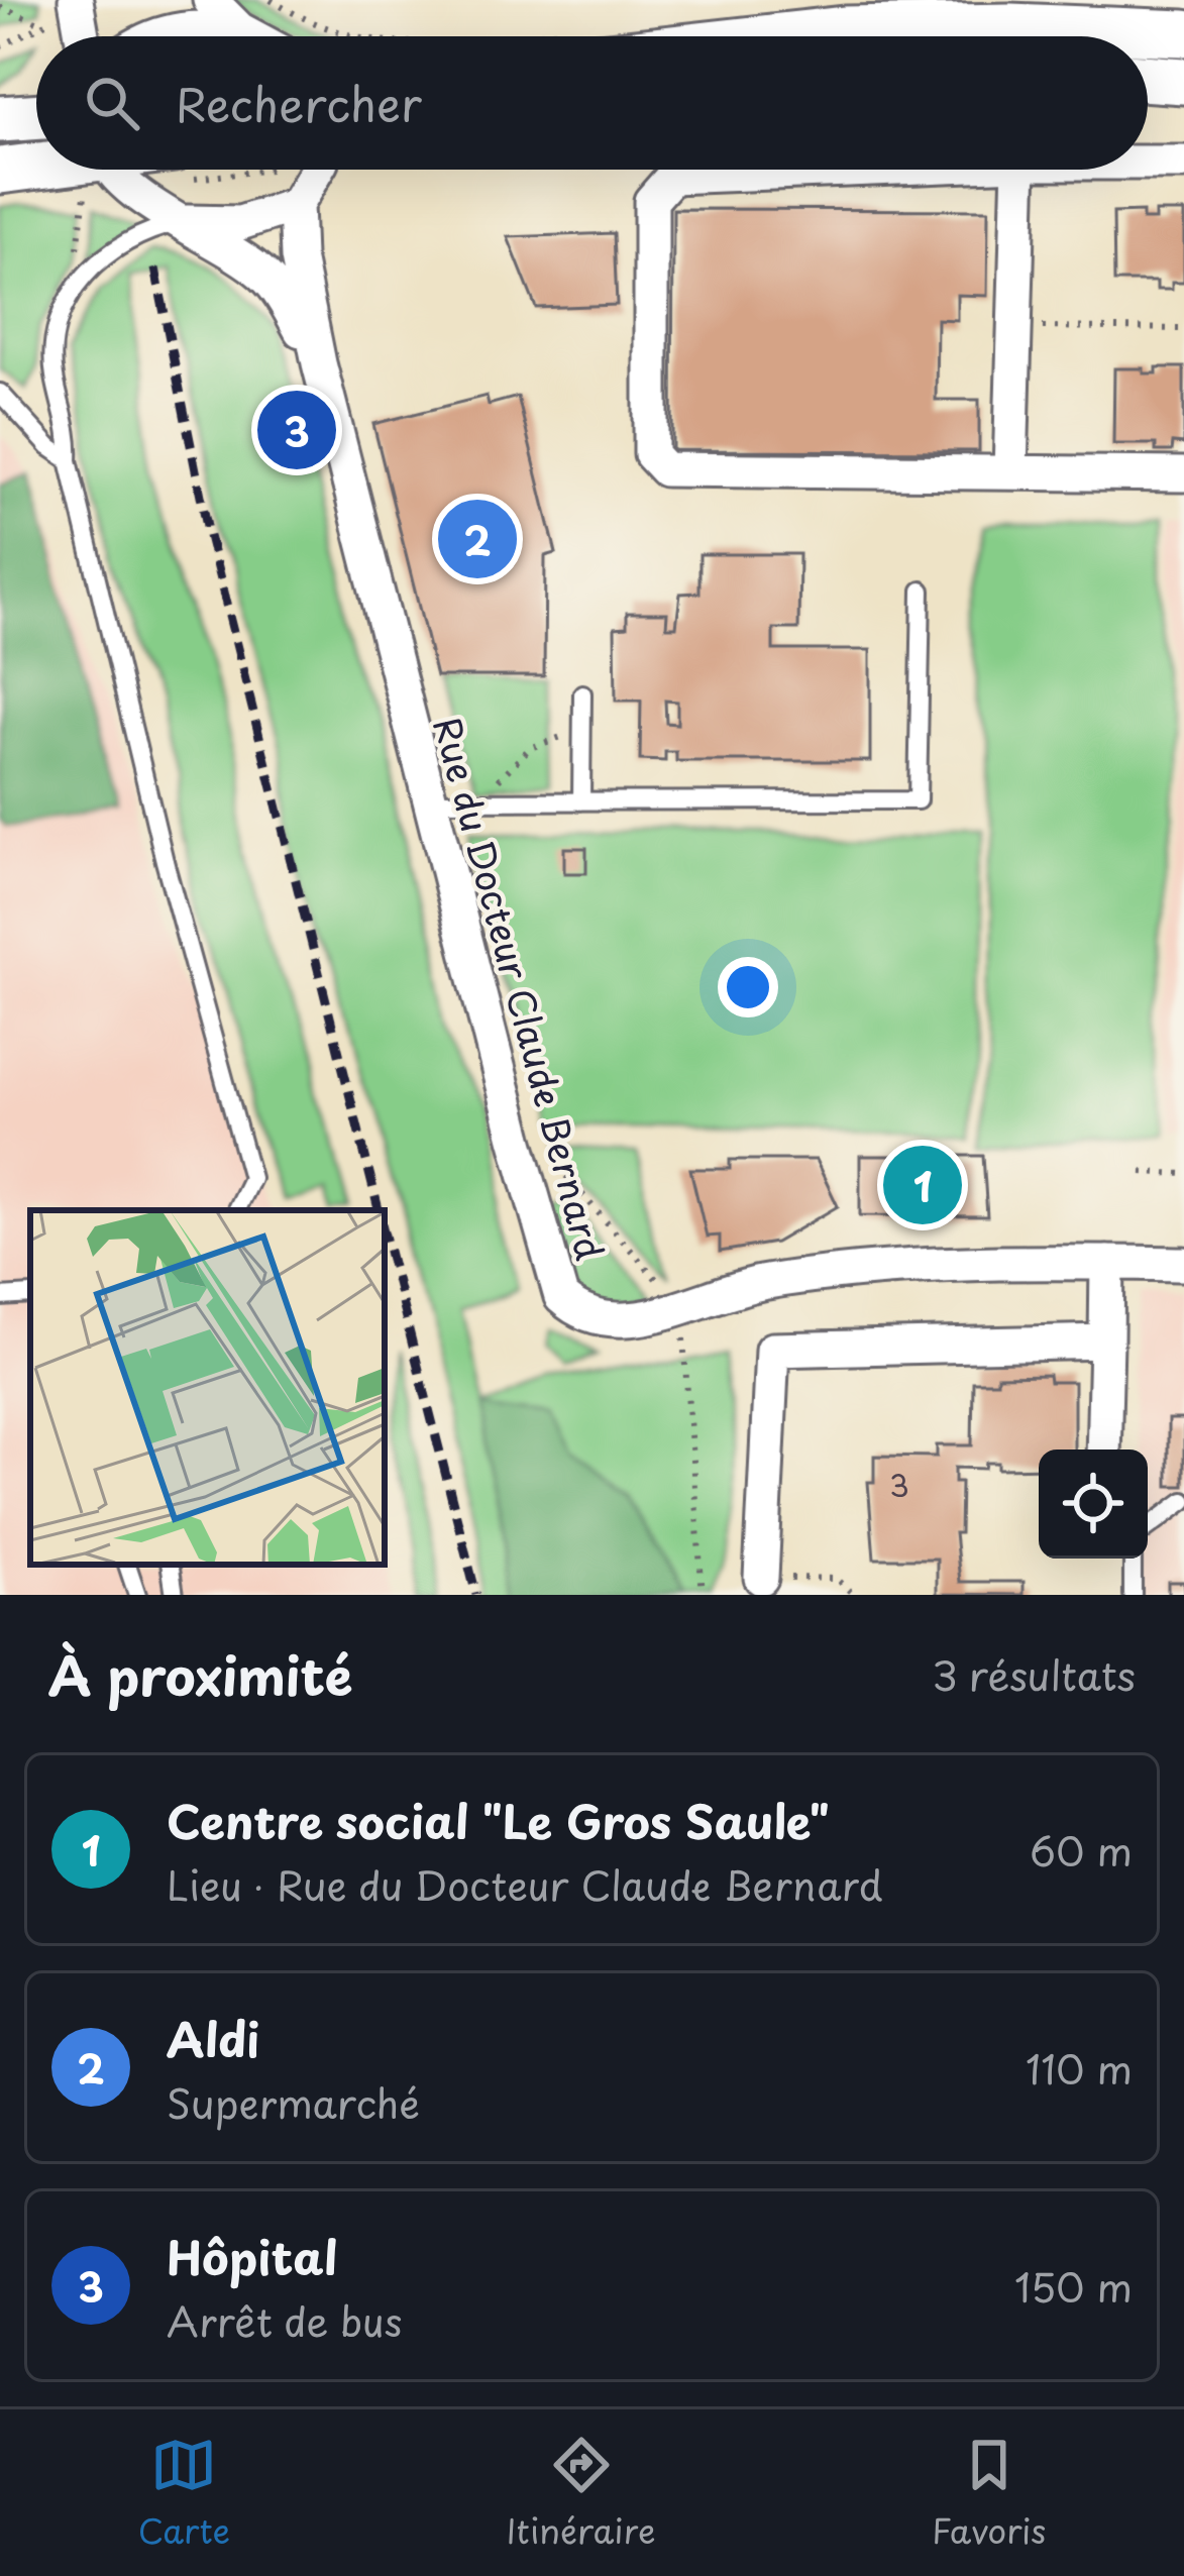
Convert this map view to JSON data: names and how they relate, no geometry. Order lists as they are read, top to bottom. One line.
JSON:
{"streets":{"street":["Rue du Docteur Claude Bernard"]},"house_numbers":["3"],"page":{"search":"Rechercher","pins":["3","2","1"],"heading":["À proximité","3 résultats"],"list":[{"mark":"1","name":"Centre social \"Le Gros Saule\"","note":"Lieu · Rue du Docteur Claude Bernard","value":"60 m"},{"mark":"2","name":"Aldi","note":"Supermarché","value":"110 m"},{"mark":"3","name":"Hôpital","note":"Arrêt de bus","value":"150 m"}],"nav":["Carte","Itinéraire","Favoris"]}}
